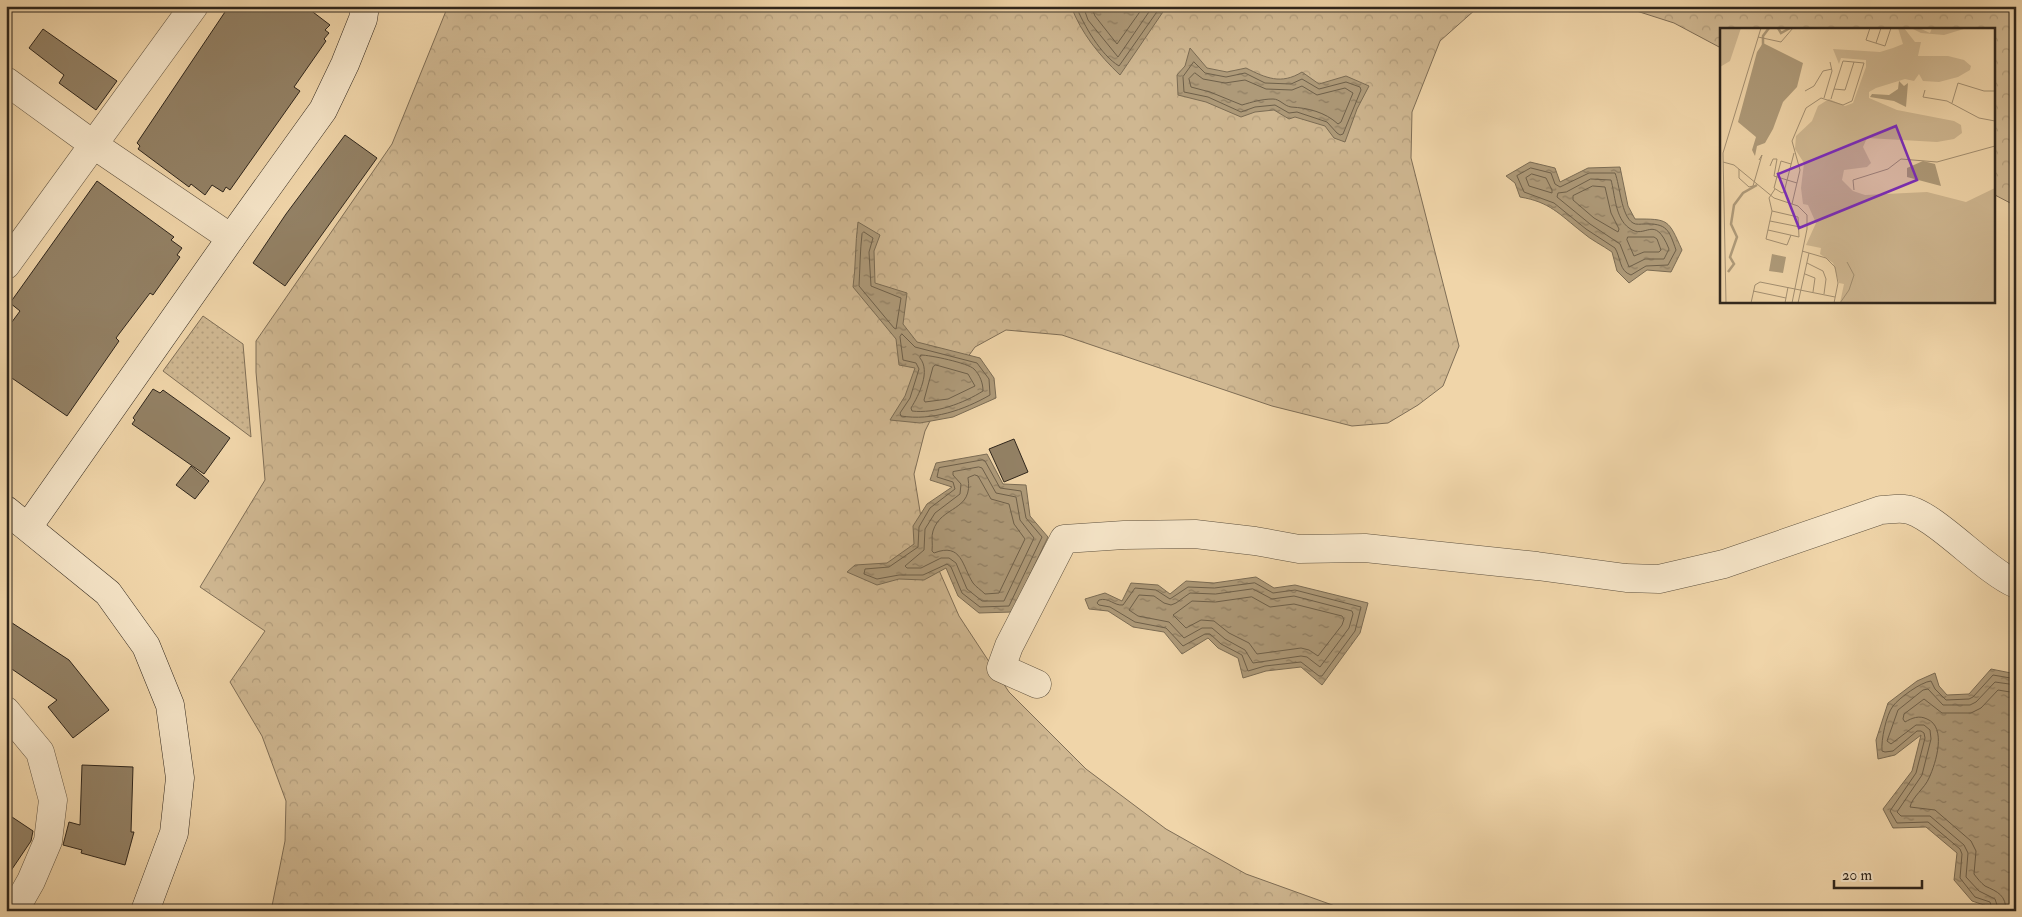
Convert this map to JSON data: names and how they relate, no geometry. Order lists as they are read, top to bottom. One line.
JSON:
{"scale_bar":"20 m"}
